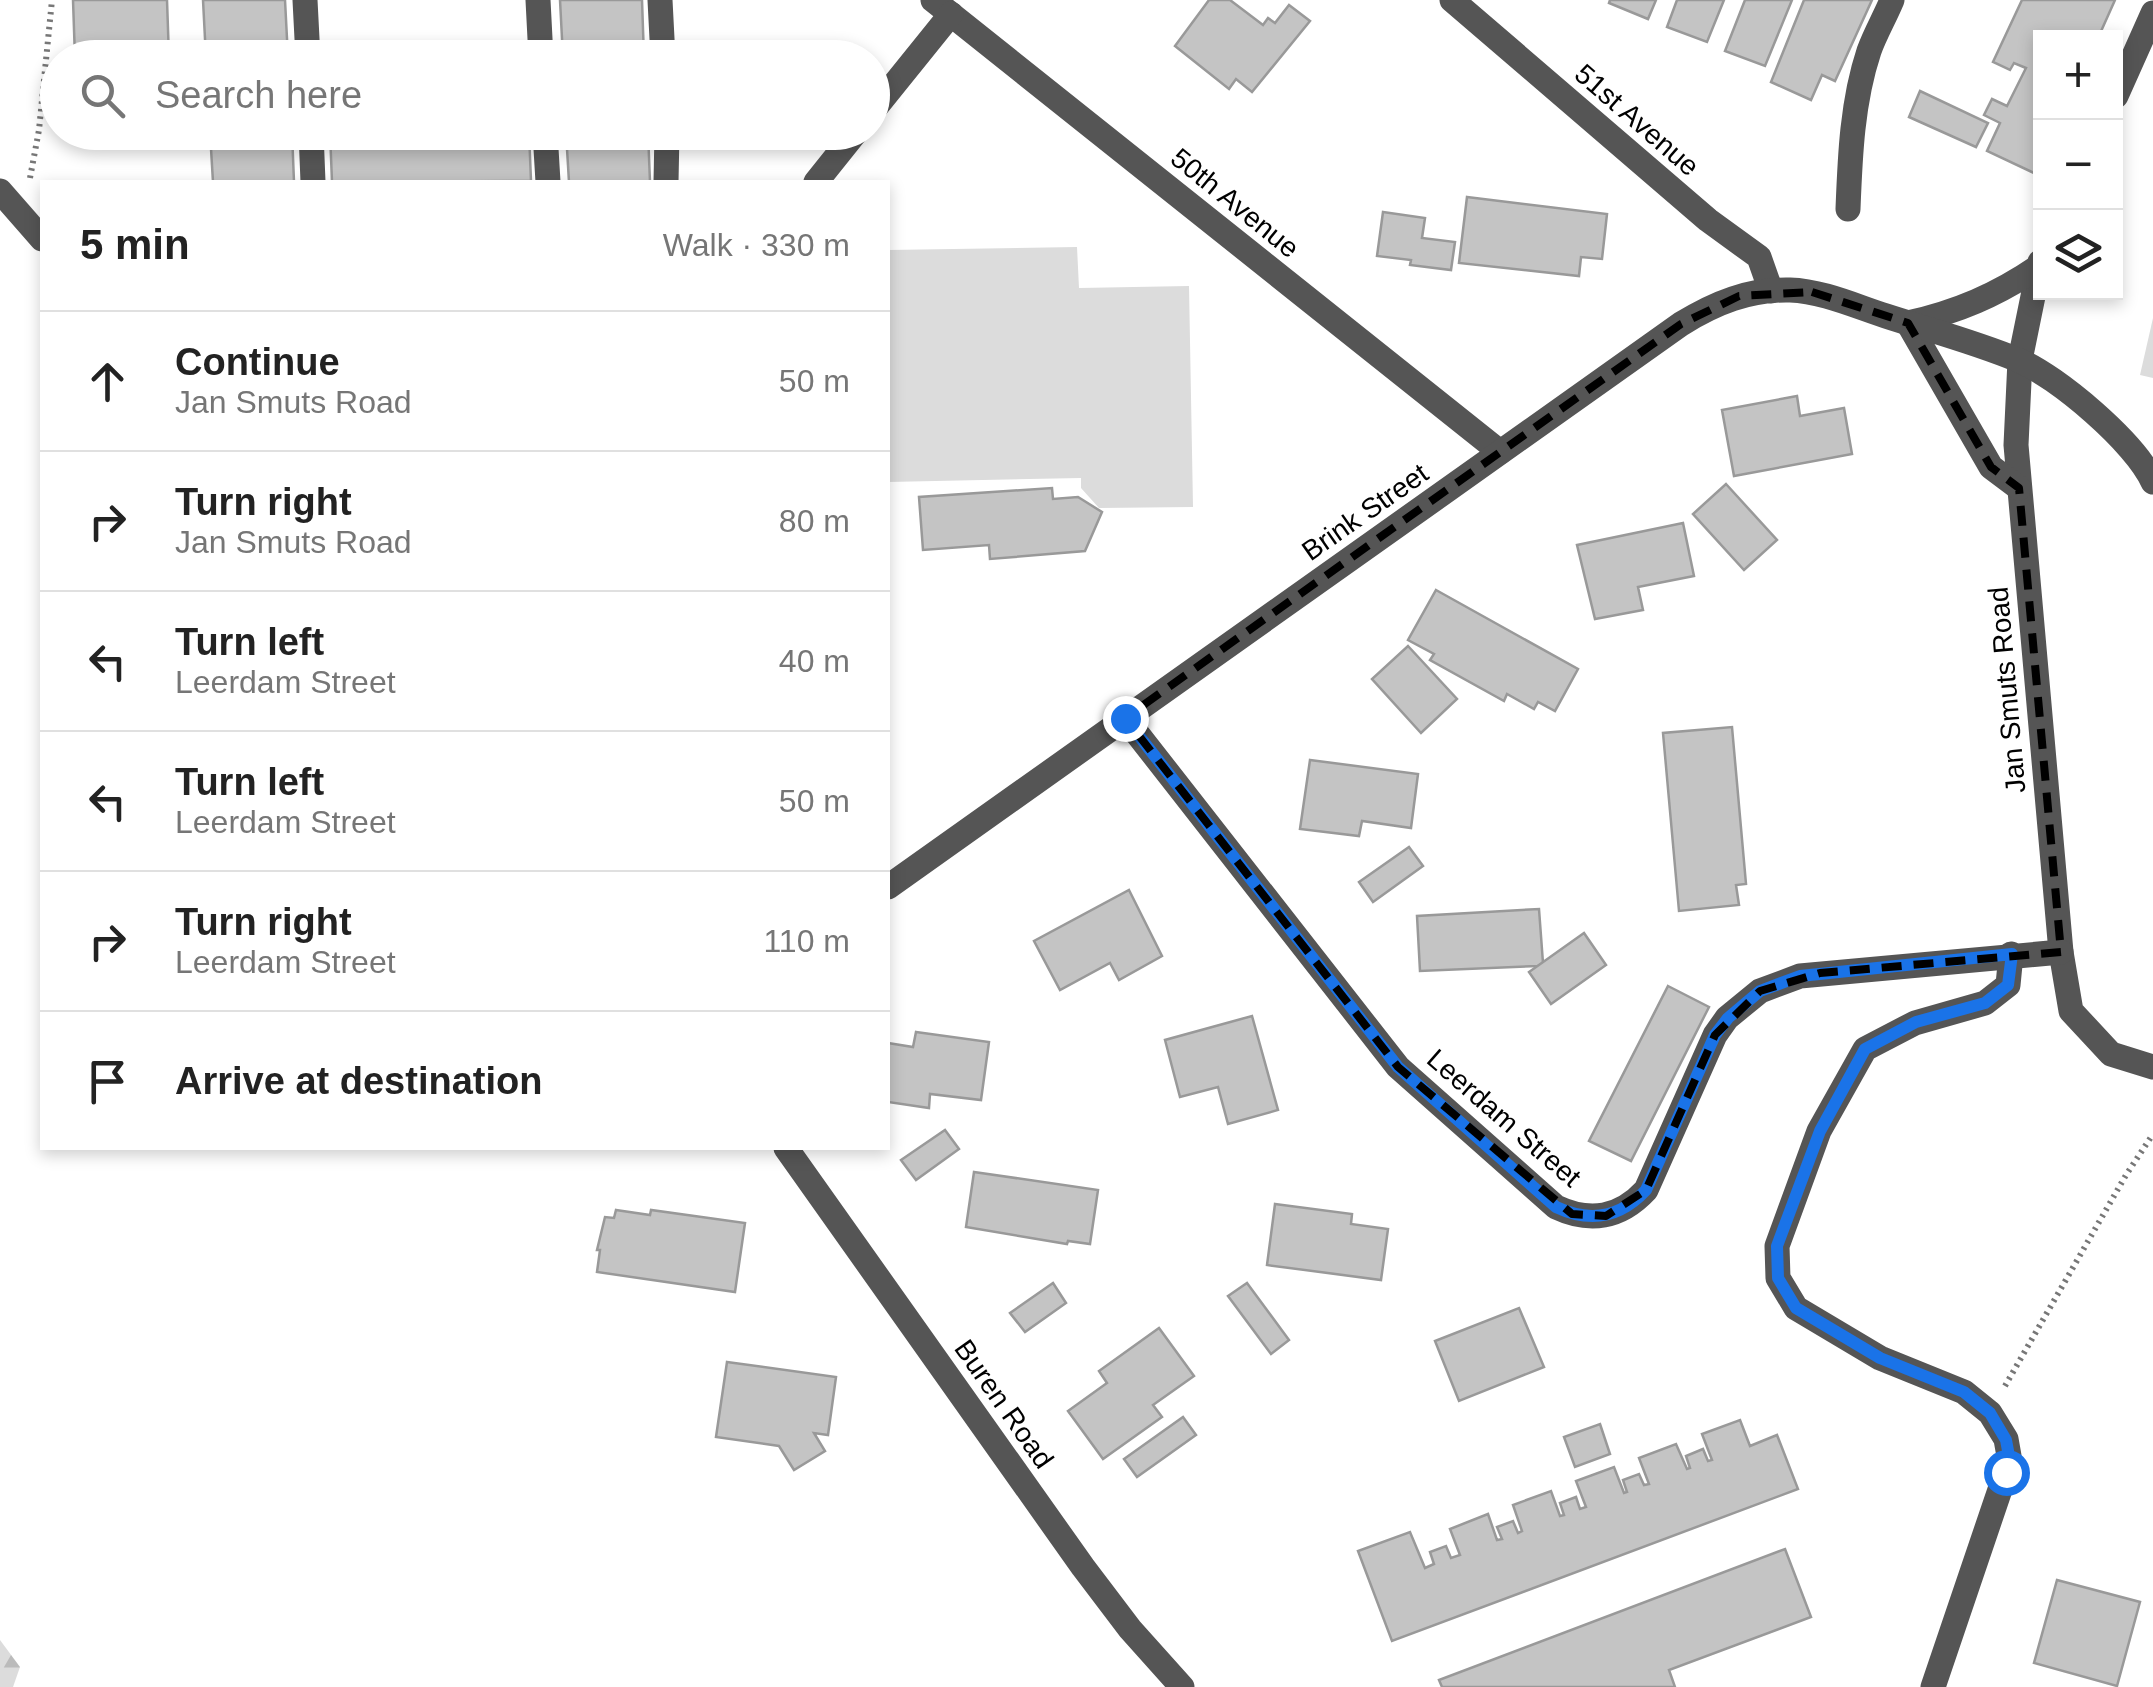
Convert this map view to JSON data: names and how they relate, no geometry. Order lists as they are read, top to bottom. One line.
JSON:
{"streets":{"street":["51st Avenue","50th Avenue","Brink Street","Jan Smuts Road","Leerdam Street","Buren Road"]},"crossings":[["51st Avenue","Brink Street"],["50th Avenue","Brink Street"],["Brink Street","Jan Smuts Road"],["Brink Street","Leerdam Street"],["Jan Smuts Road","Leerdam Street"]],"page":{"map_buttons":["+","−"],"search":"Search here","heading":["5 min","Walk · 330 m"],"list":[["Continue","Jan Smuts Road","50 m"],["Turn right","Jan Smuts Road","80 m"],["Turn left","Leerdam Street","40 m"],["Turn left","Leerdam Street","50 m"],["Turn right","Leerdam Street","110 m"],"Arrive at destination"]}}
